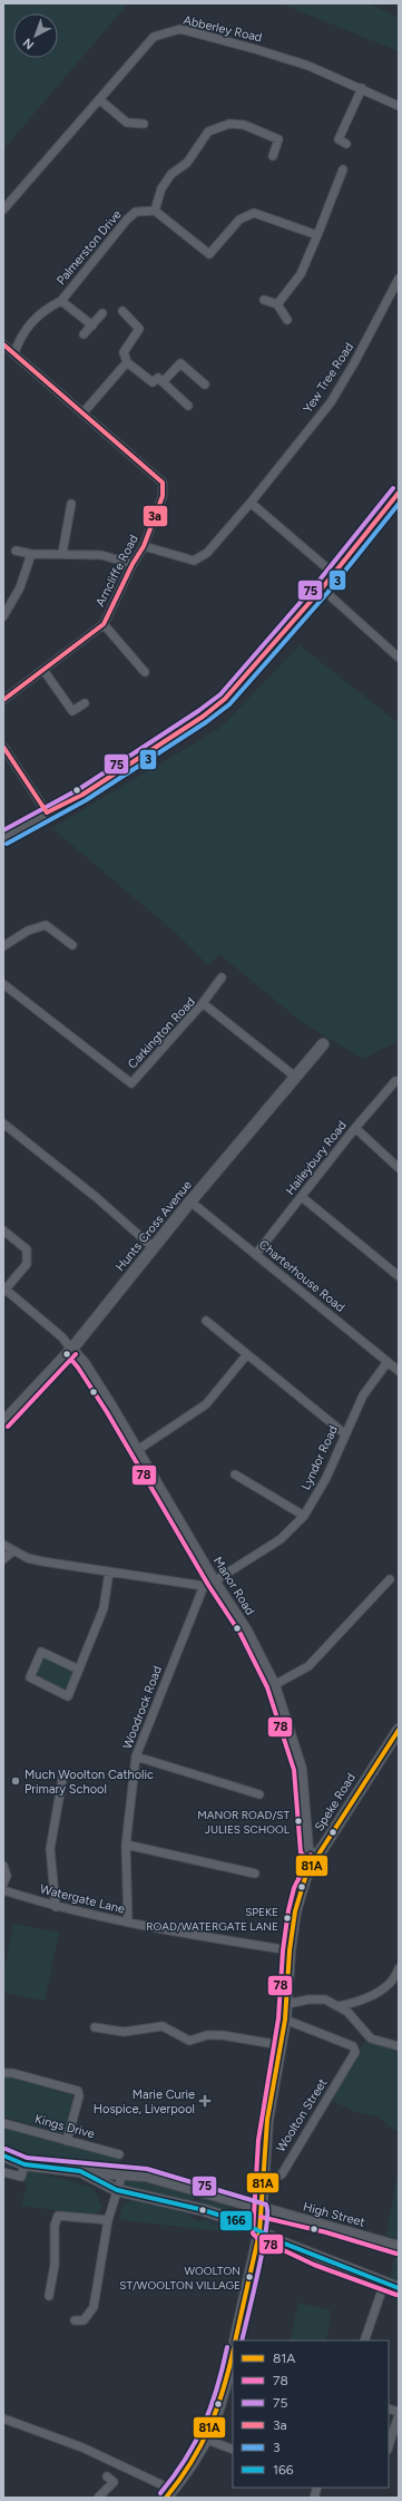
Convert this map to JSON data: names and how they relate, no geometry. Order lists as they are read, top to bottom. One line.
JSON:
{"streets":{"street":["Abberley Road","Palmerston Drive","Yew Tree Road","Arncliffe Road","Carkington Road","Haileybury Road","Hunts Cross Avenue","Charterhouse Road","Lyndor Road","Manor Road","Woodrock Road","Speke Road","Watergate Lane","Woolton Street","Kings Drive","High Street"]},"crossings":[["Palmerston Drive","Arncliffe Road"],["Yew Tree Road","Arncliffe Road"],["Carkington Road","Hunts Cross Avenue"],["Haileybury Road","Charterhouse Road"],["Hunts Cross Avenue","Charterhouse Road"],["Hunts Cross Avenue","Manor Road"],["Charterhouse Road","Lyndor Road"],["Lyndor Road","Manor Road"],["Lyndor Road","Woodrock Road"],["Manor Road","Woodrock Road"],["Manor Road","Speke Road"],["Woodrock Road","Watergate Lane"],["Speke Road","Watergate Lane"],["Speke Road","Woolton Street"]],"places":{"other":["Much Woolton Catholic Primary School","MANOR ROAD/ST JULIES SCHOOL","SPEKE ROAD/WATERGATE LANE","WOOLTON ST/WOOLTON VILLAGE"],"health":["Marie Curie Hospice, Liverpool"]},"lines":["transit line 3a","transit line 75","transit line 3","transit line 78","transit line 81A","transit line 166"],"legend":["81A","78","75","3a","3","166"],"north":"bottom left"}
